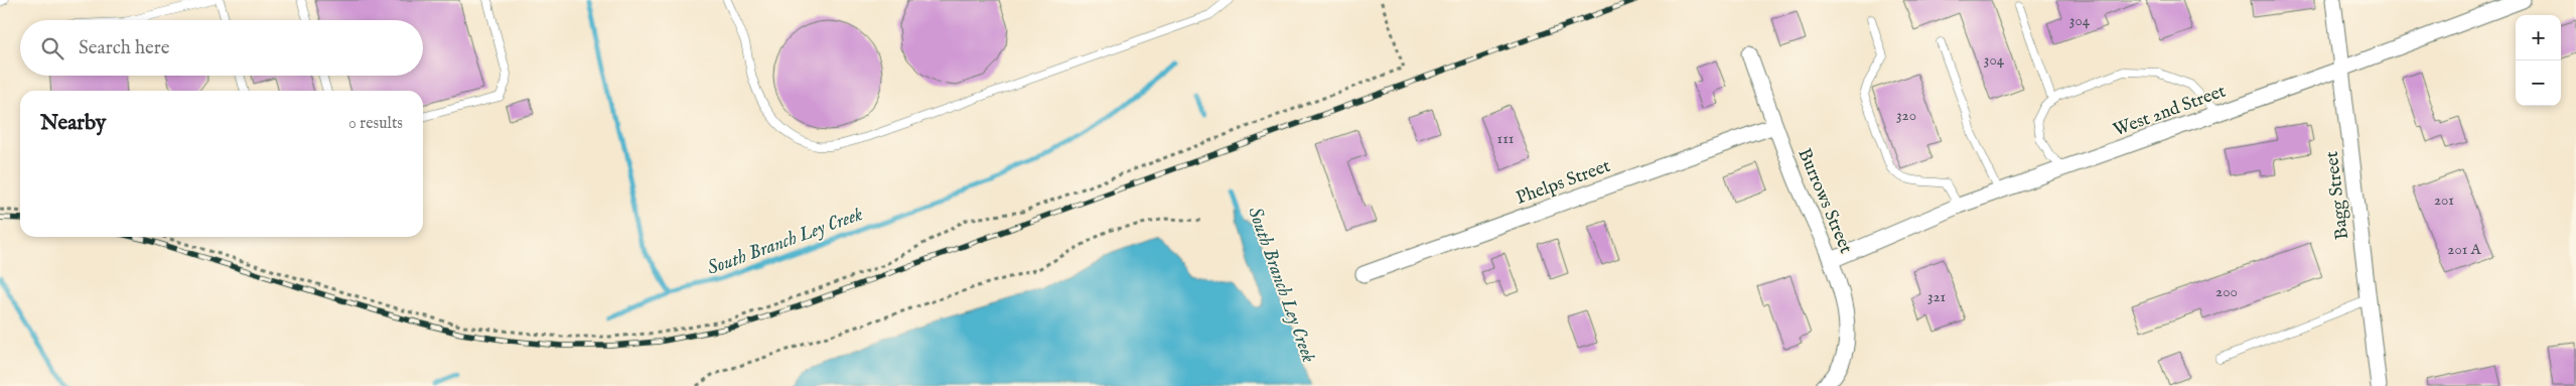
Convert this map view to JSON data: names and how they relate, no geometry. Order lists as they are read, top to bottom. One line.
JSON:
{"streets":{"street":["West 2nd Street","Phelps Street","Bagg Street","Burrows Street"]},"crossings":[["West 2nd Street","Bagg Street"],["West 2nd Street","Burrows Street"],["Phelps Street","Burrows Street"]],"water":["South Branch Ley Creek"],"house_numbers":["304","304","320","111","201","201 A","200","321"],"page":{"map_buttons":["+","−"],"search":"Search here","heading":["Nearby","0 results"]}}
